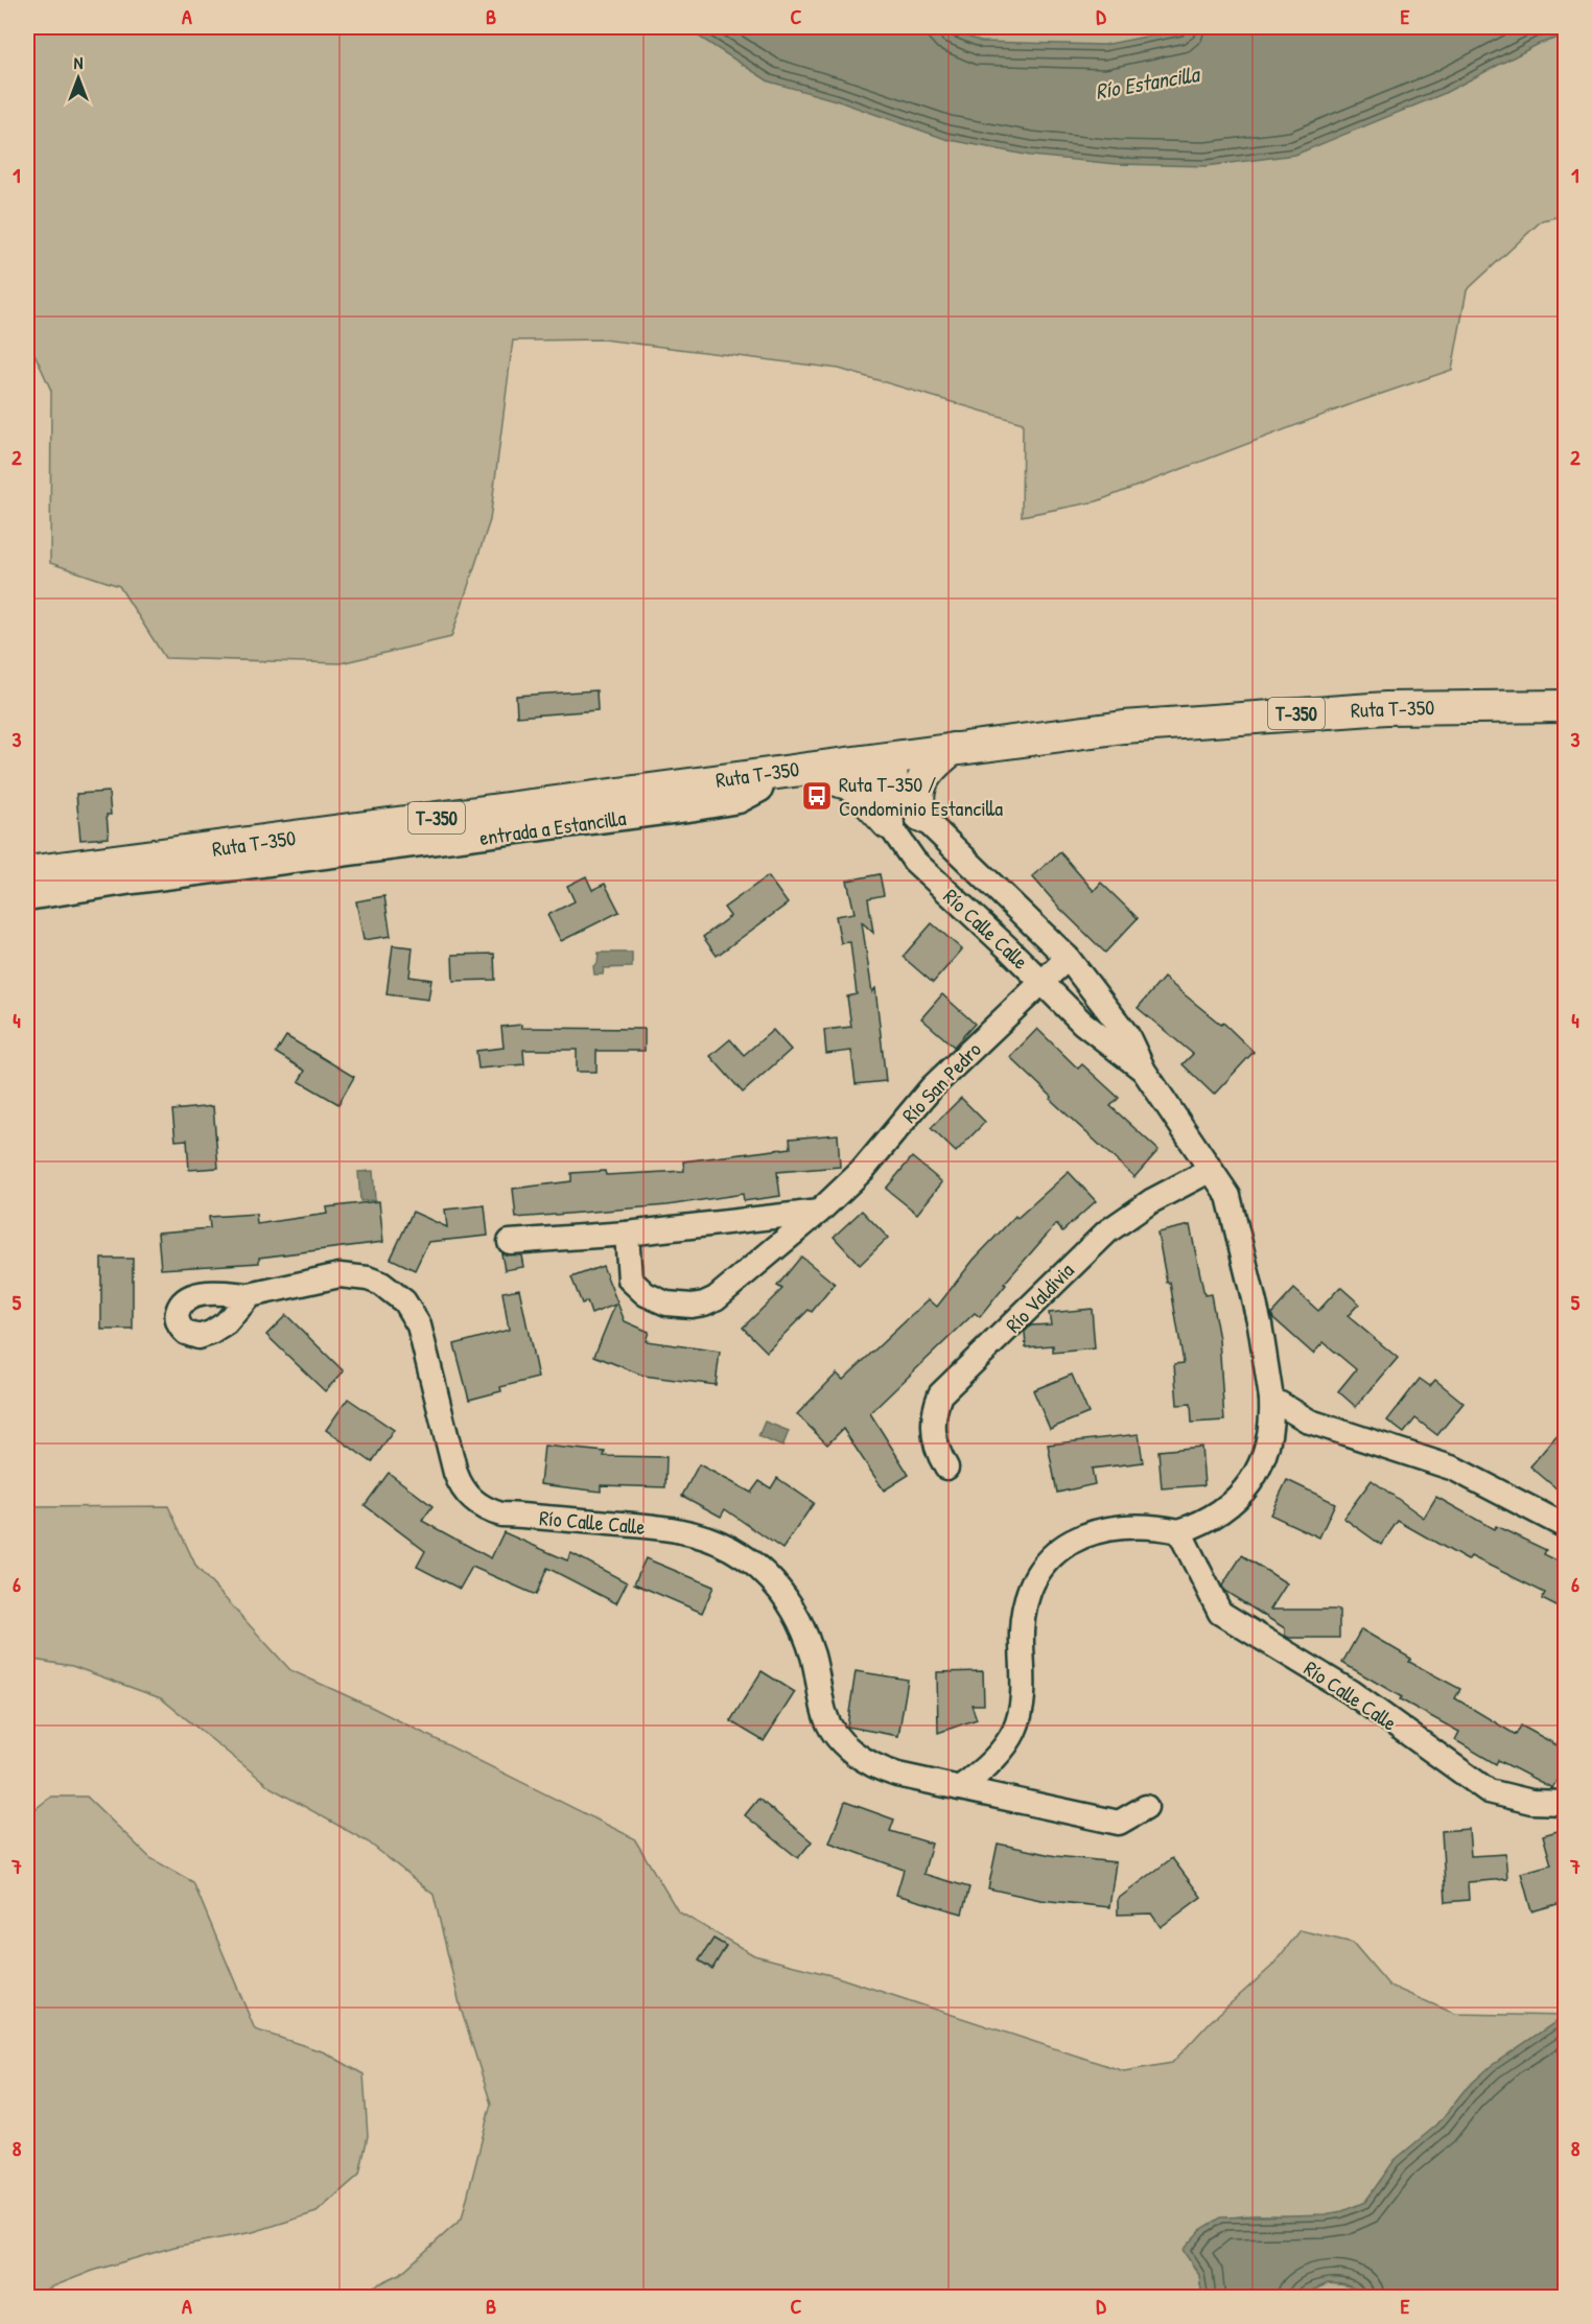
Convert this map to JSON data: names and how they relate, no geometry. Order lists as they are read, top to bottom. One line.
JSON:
{"streets":{"main road":["Ruta T-350","T-350"],"street":["entrada a Estancilla","Río Calle Calle","Río San Pedro","Río Valdivia"]},"crossings":[["Ruta T-350","entrada a Estancilla"],["Ruta T-350","Río Calle Calle"],["Río Calle Calle","Río San Pedro"],["Río Calle Calle","Río Valdivia"]],"water":["Río Estancilla"],"places":{"bus stop":["Ruta T-350 / Condominio Estancilla"]},"north":"top","grid":{"columns":["A","B","C","D","E"],"rows":["1","2","3","4","5","6","7","8"]}}
